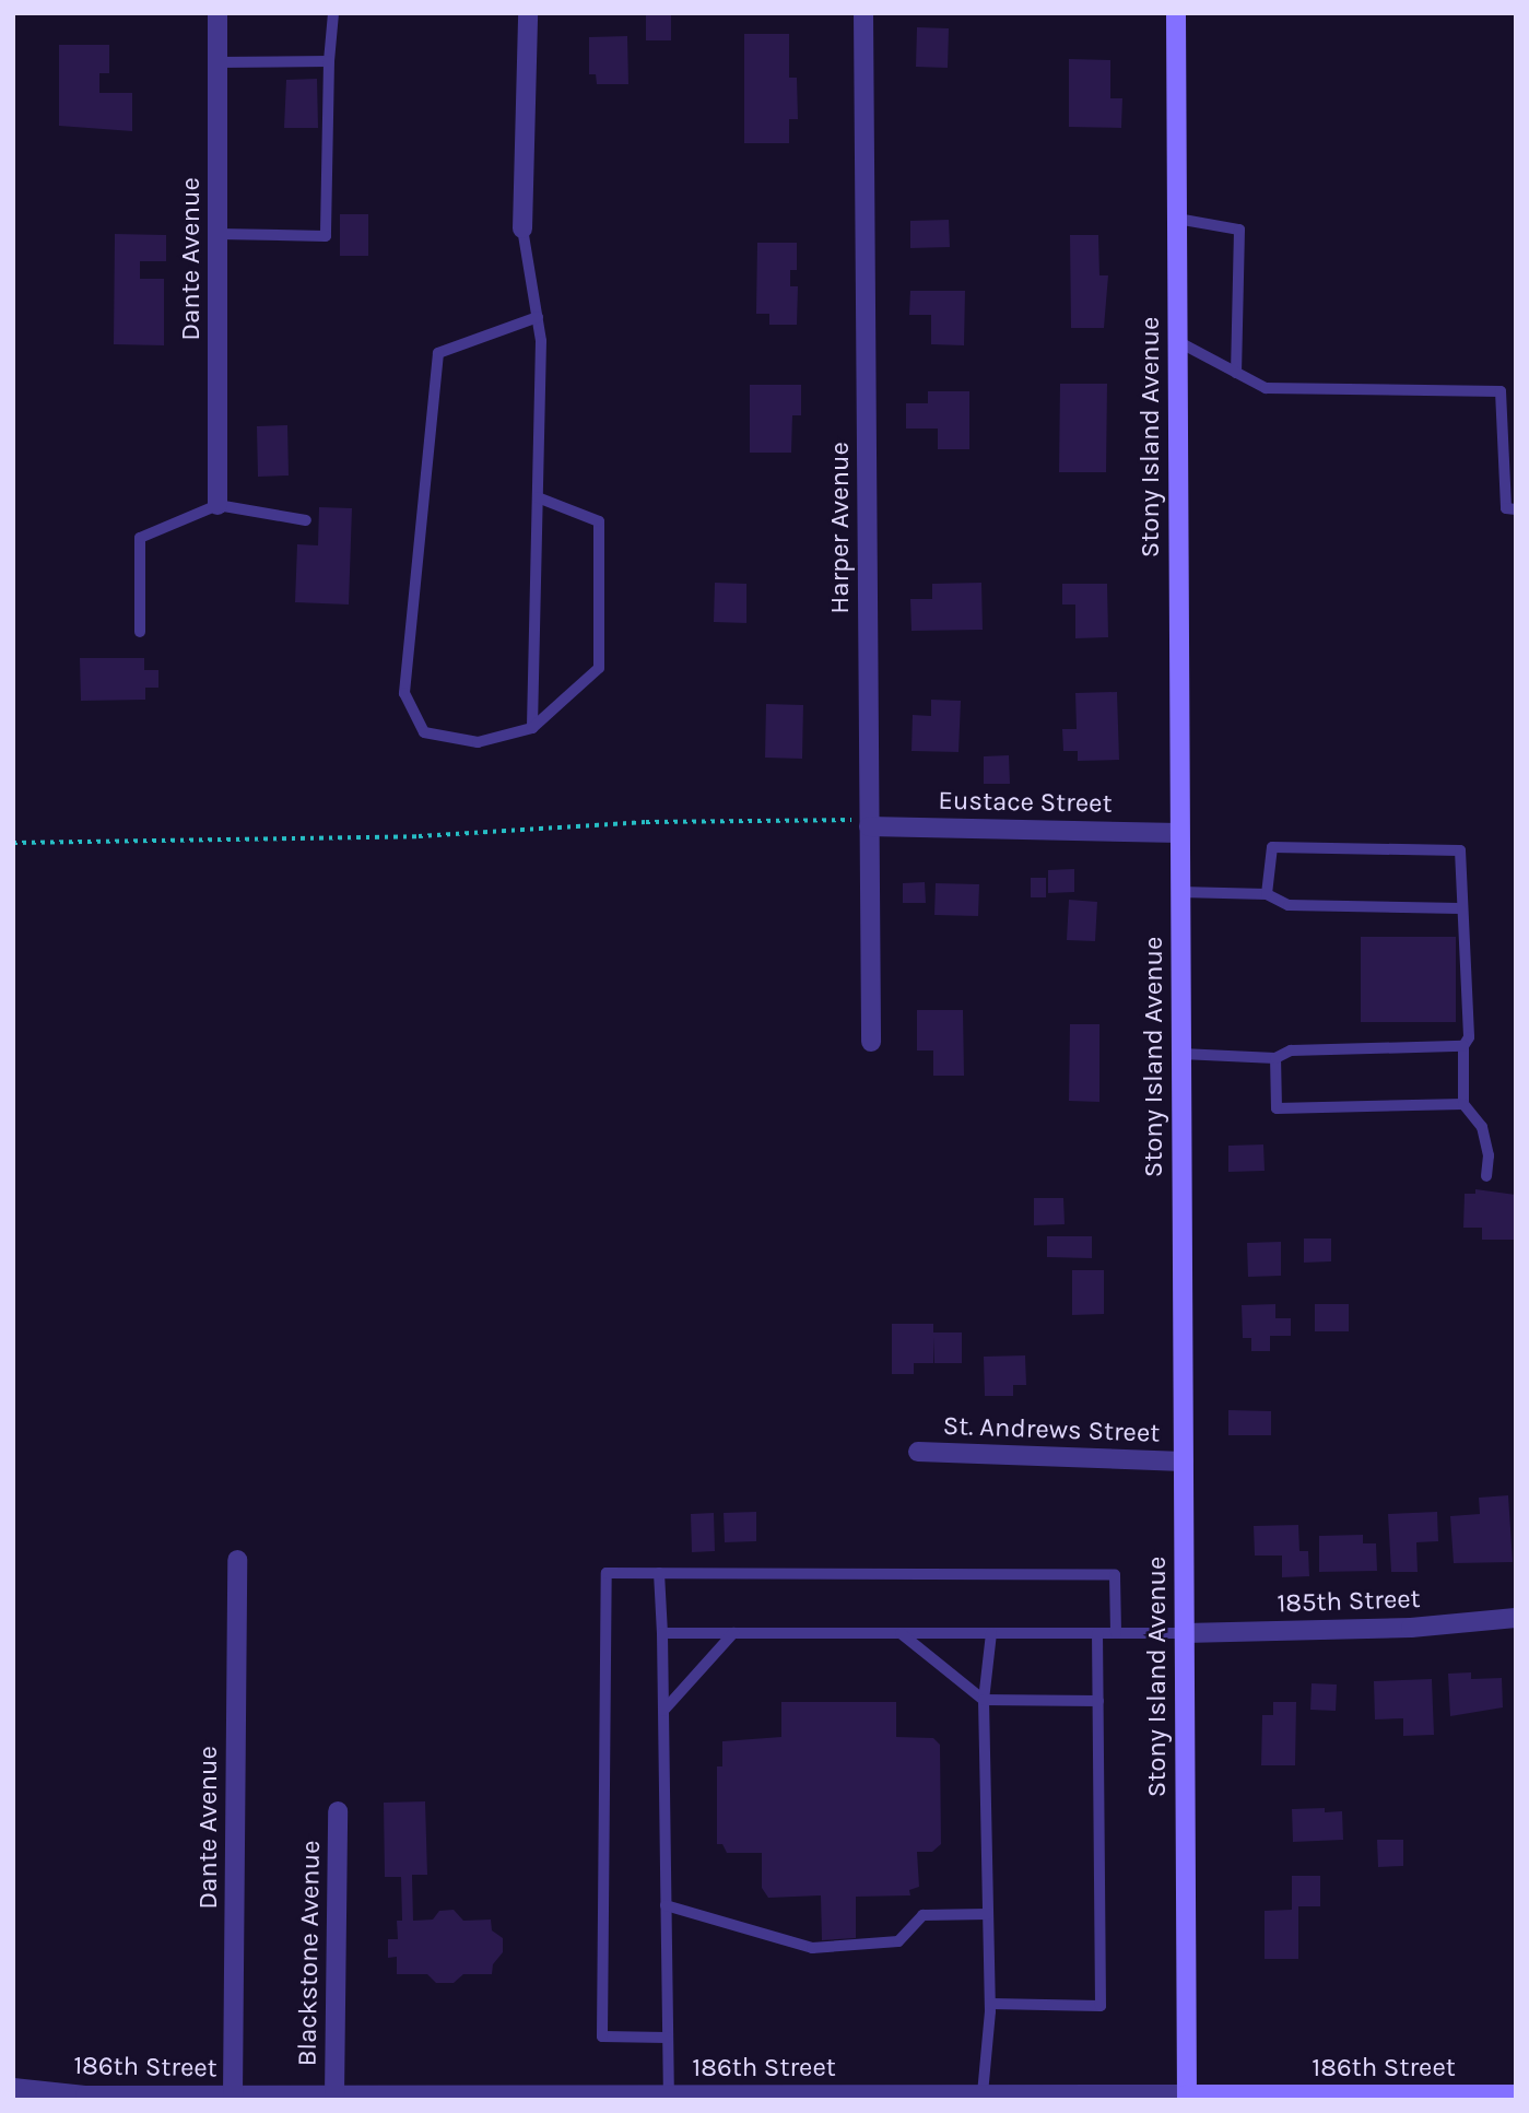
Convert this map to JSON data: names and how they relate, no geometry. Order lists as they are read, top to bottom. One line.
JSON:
{"streets":{"street":["Dante Avenue","Stony Island Avenue","Harper Avenue","Eustace Street","St. Andrews Street","185th Street","Blackstone Avenue","186th Street"]},"crossings":[["Dante Avenue","186th Street"],["Stony Island Avenue","Eustace Street"],["Stony Island Avenue","St. Andrews Street"],["Stony Island Avenue","185th Street"],["Stony Island Avenue","186th Street"],["Harper Avenue","Eustace Street"],["Blackstone Avenue","186th Street"]]}
